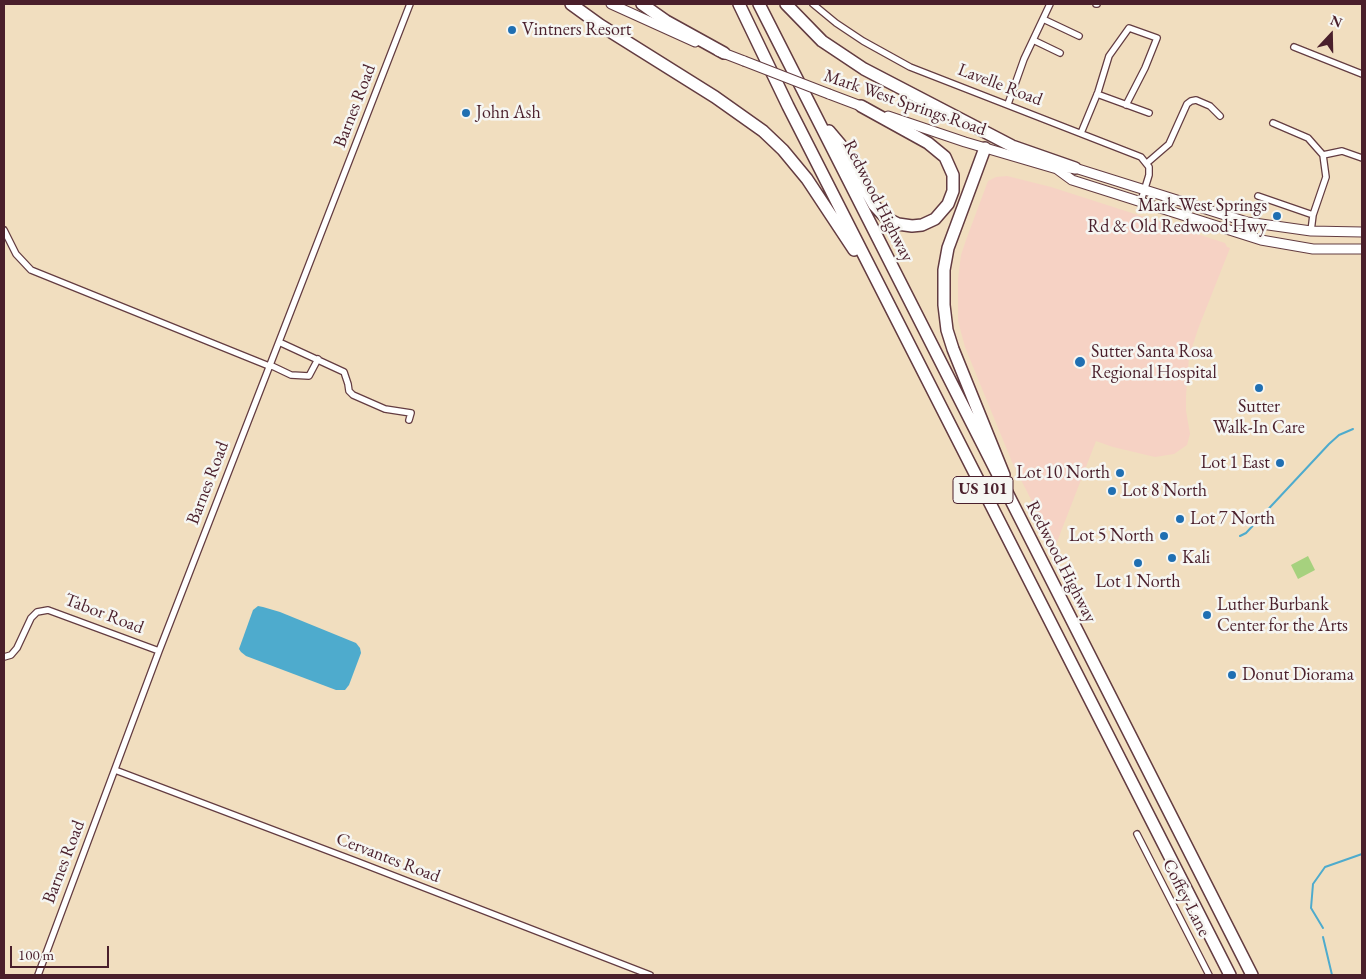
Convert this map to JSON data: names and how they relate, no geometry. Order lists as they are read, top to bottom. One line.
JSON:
{"streets":{"highway":["Redwood Highway","US 101"],"main road":["Mark West Springs Road"],"street":["Lavelle Road","Barnes Road","Tabor Road","Cervantes Road","Coffey Lane"]},"crossings":[["Barnes Road","Tabor Road"],["Barnes Road","Cervantes Road"]],"places":["Vintners Resort","John Ash","Mark West Springs Rd & Old Redwood Hwy","Sutter Santa Rosa Regional Hospital","Sutter Walk-In Care","Lot 1 East","Lot 10 North","Lot 8 North","Lot 7 North","Lot 5 North","Kali","Lot 1 North","Luther Burbank Center for the Arts","Donut Diorama"],"scale_bar":"100 m","north":"top"}
